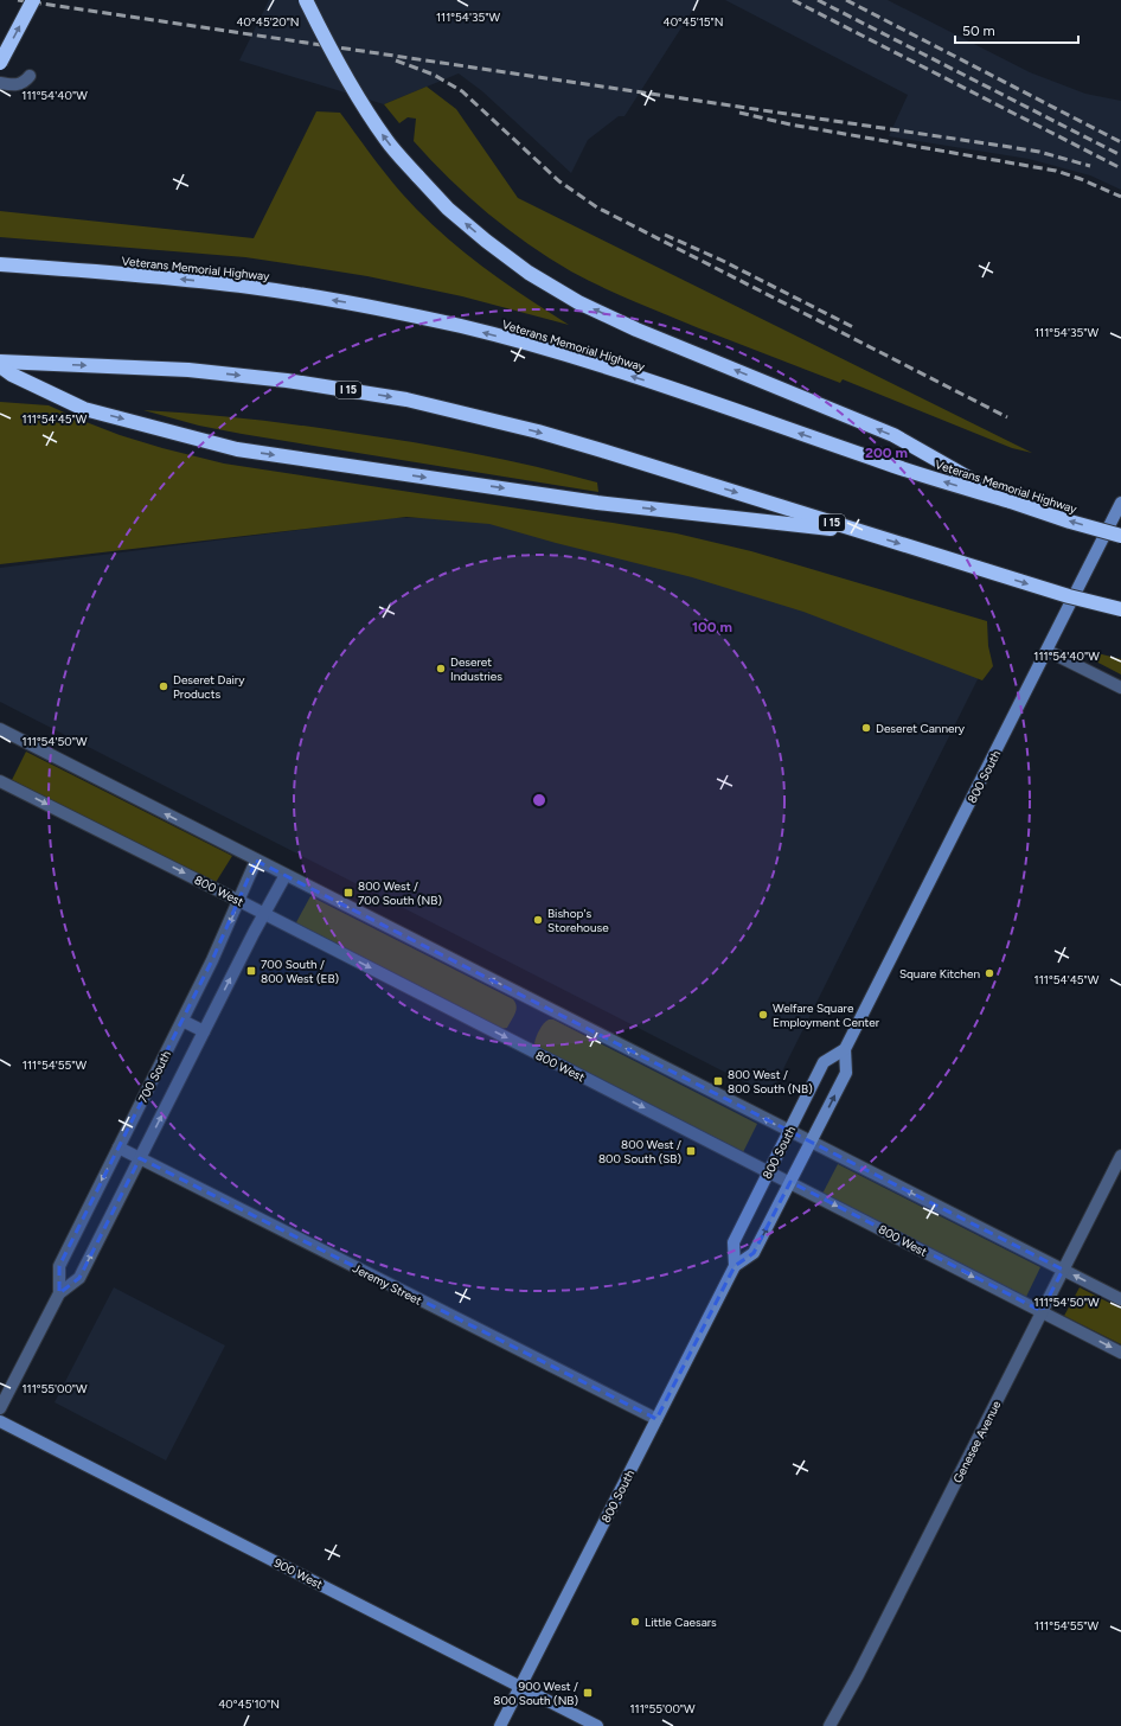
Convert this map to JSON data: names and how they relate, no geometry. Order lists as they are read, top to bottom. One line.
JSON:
{"streets":{"highway":["Veterans Memorial Highway","I 15"],"street":["800 South","800 West","700 South","Jeremy Street","Genesee Avenue","900 West"]},"crossings":[["800 South","800 West"],["800 South","Jeremy Street"],["800 South","900 West"],["800 West","700 South"],["800 West","Genesee Avenue"],["700 South","Jeremy Street"]],"places":{"other":["Deseret Industries","Deseret Dairy Products","Deseret Cannery","Bishop's Storehouse","Square Kitchen","Welfare Square Employment Center","Little Caesars"],"transit":["800 West / 700 South (NB)","700 South / 800 West (EB)","800 West / 800 South (NB)","800 West / 800 South (SB)","900 West / 800 South (NB)"]},"scale_bar":"50 m","coordinates":["111°54'35\"W","40°45'20\"N","40°45'15\"N","111°54'40\"W","111°54'45\"W","111°54'50\"W","111°54'55\"W","111°55'00\"W","40°45'10\"N"],"rings":["200 m","100 m"]}
